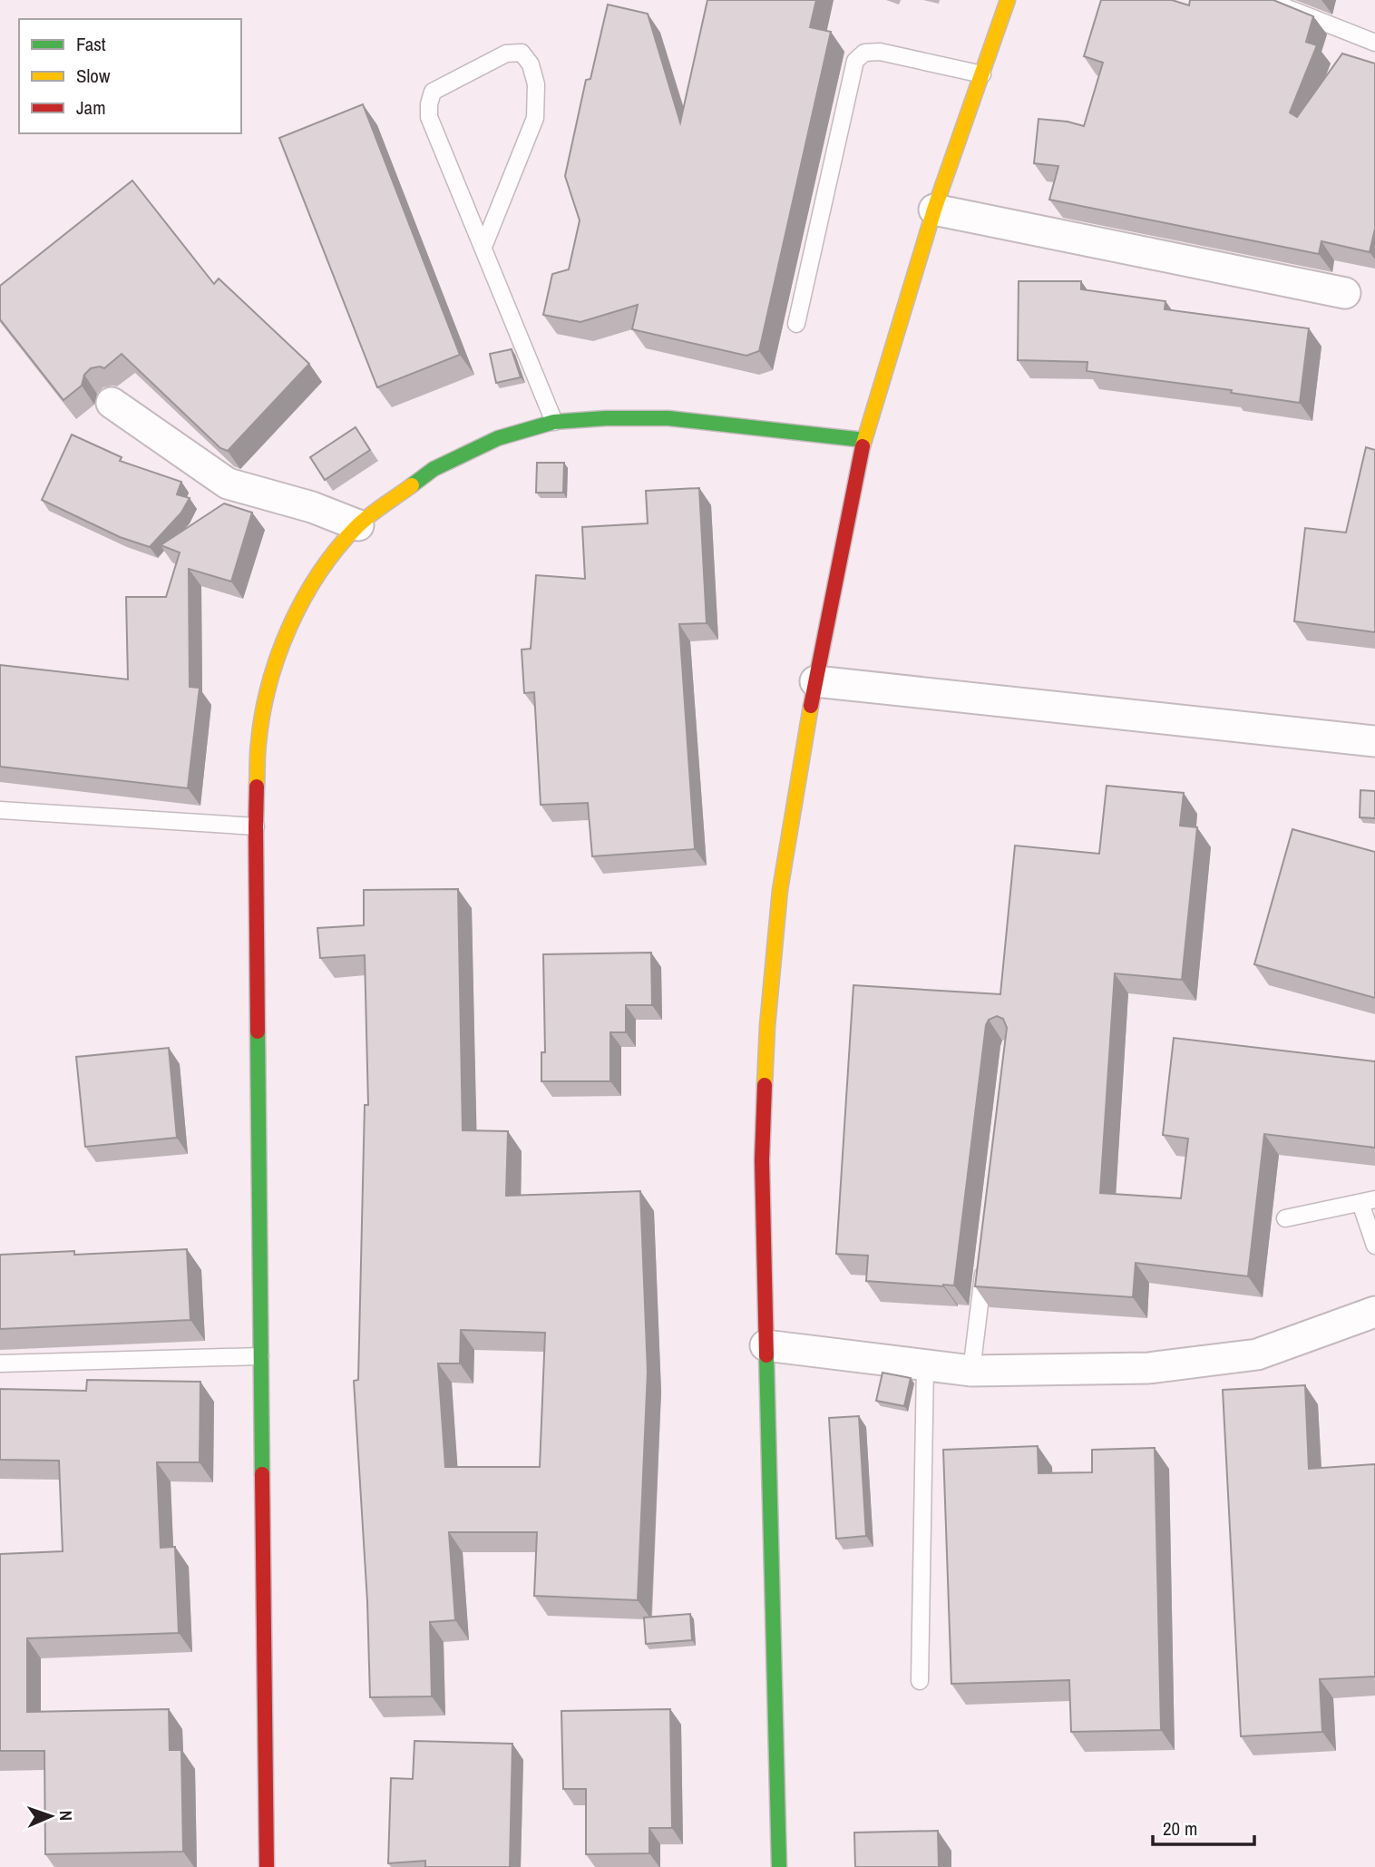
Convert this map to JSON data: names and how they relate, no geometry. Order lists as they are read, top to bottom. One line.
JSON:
{"legend":["Fast","Slow","Jam"],"scale_bar":"20 m","north":"right"}
